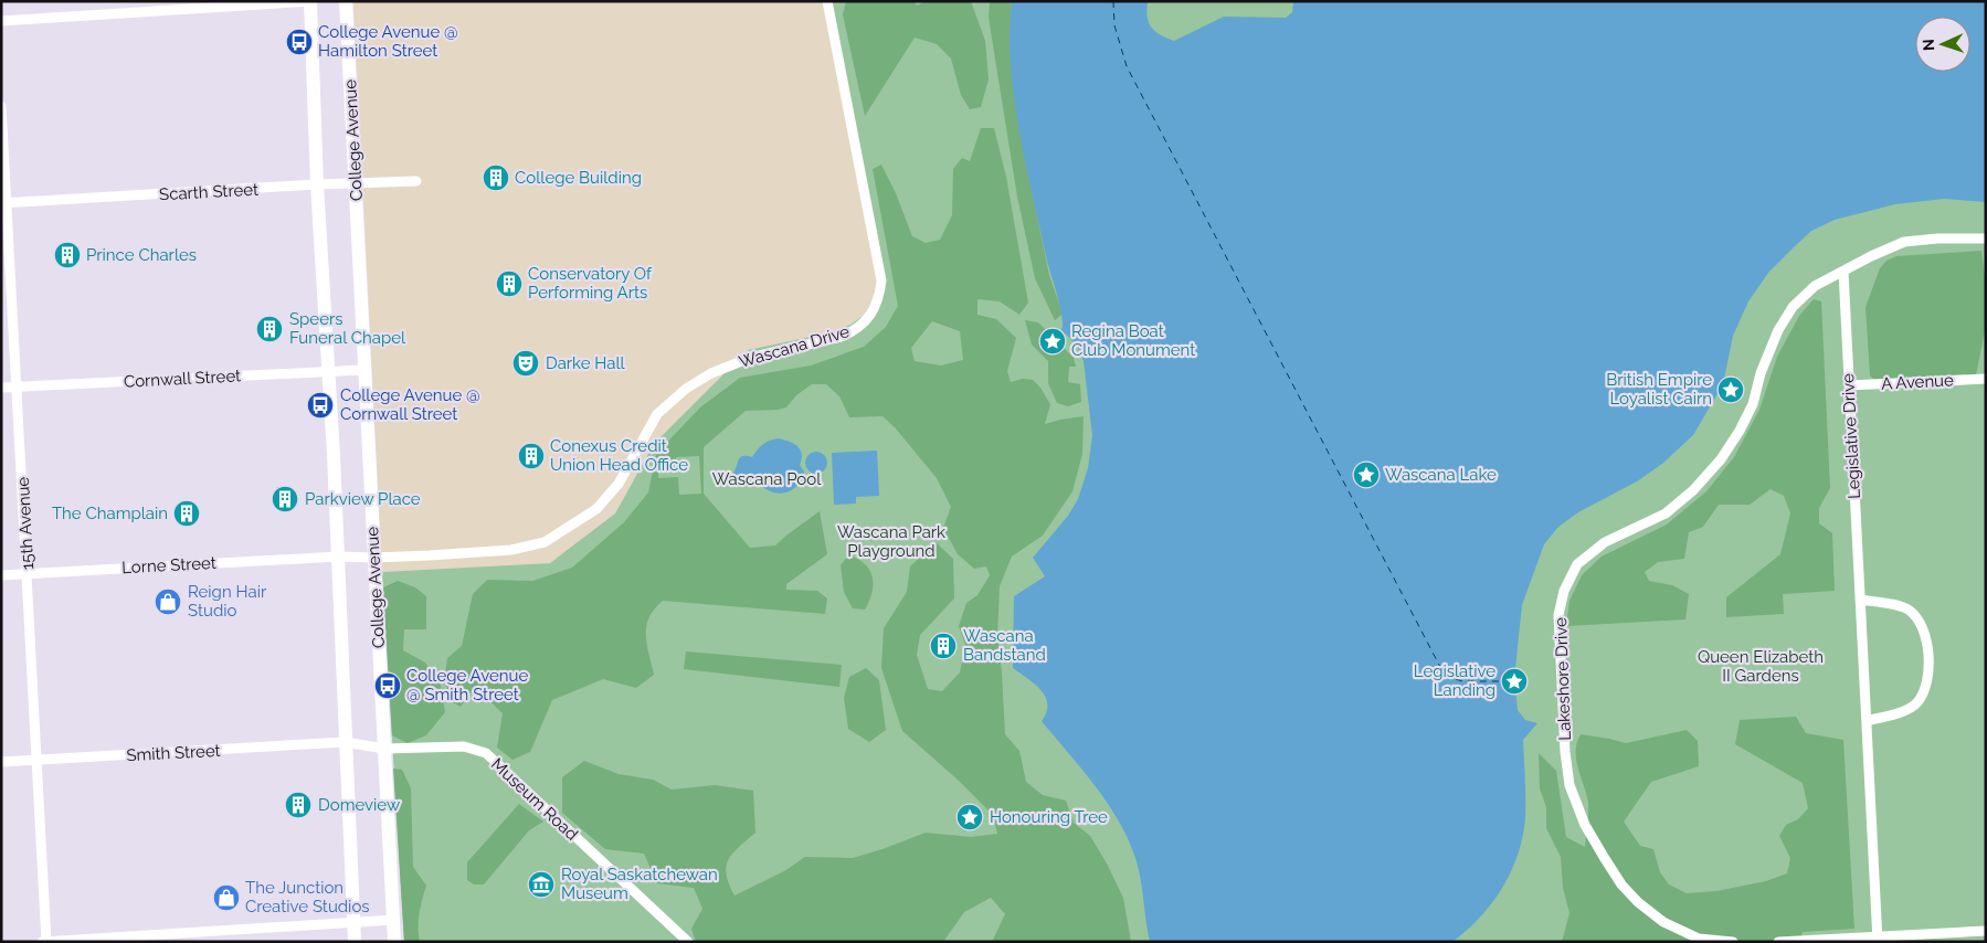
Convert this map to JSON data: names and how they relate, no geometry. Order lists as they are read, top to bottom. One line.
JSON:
{"streets":{"main road":["College Avenue"],"street":["Scarth Street","Wascana Drive","Cornwall Street","A Avenue","Legislative Drive","15th Avenue","Lorne Street","Lakeshore Drive","Smith Street","Museum Road"]},"crossings":[["College Avenue","Scarth Street"],["College Avenue","Wascana Drive"],["College Avenue","Cornwall Street"],["College Avenue","Museum Road"],["Scarth Street","15th Avenue"],["Wascana Drive","Lorne Street"],["Cornwall Street","15th Avenue"],["A Avenue","Legislative Drive"],["Legislative Drive","Lakeshore Drive"],["15th Avenue","Lorne Street"],["15th Avenue","Smith Street"],["Smith Street","Museum Road"]],"parks":["Wascana Pool","Wascana Park Playground","Queen Elizabeth II Gardens"],"places":{"bus stop":["College Avenue @ Hamilton Street","College Avenue @ Cornwall Street","College Avenue @ Smith Street"],"building":["College Building","Prince Charles","Conservatory Of Performing Arts","Speers Funeral Chapel","Conexus Credit Union Head Office","Parkview Place","The Champlain","Wascana Bandstand","Domeview"],"place":["Regina Boat Club Monument","British Empire Loyalist Cairn","Wascana Lake","Legislative Landing","Honouring Tree"],"theatre":["Darke Hall"],"shop":["Reign Hair Studio","The Junction Creative Studios"],"museum":["Royal Saskatchewan Museum"]},"north":"left"}
